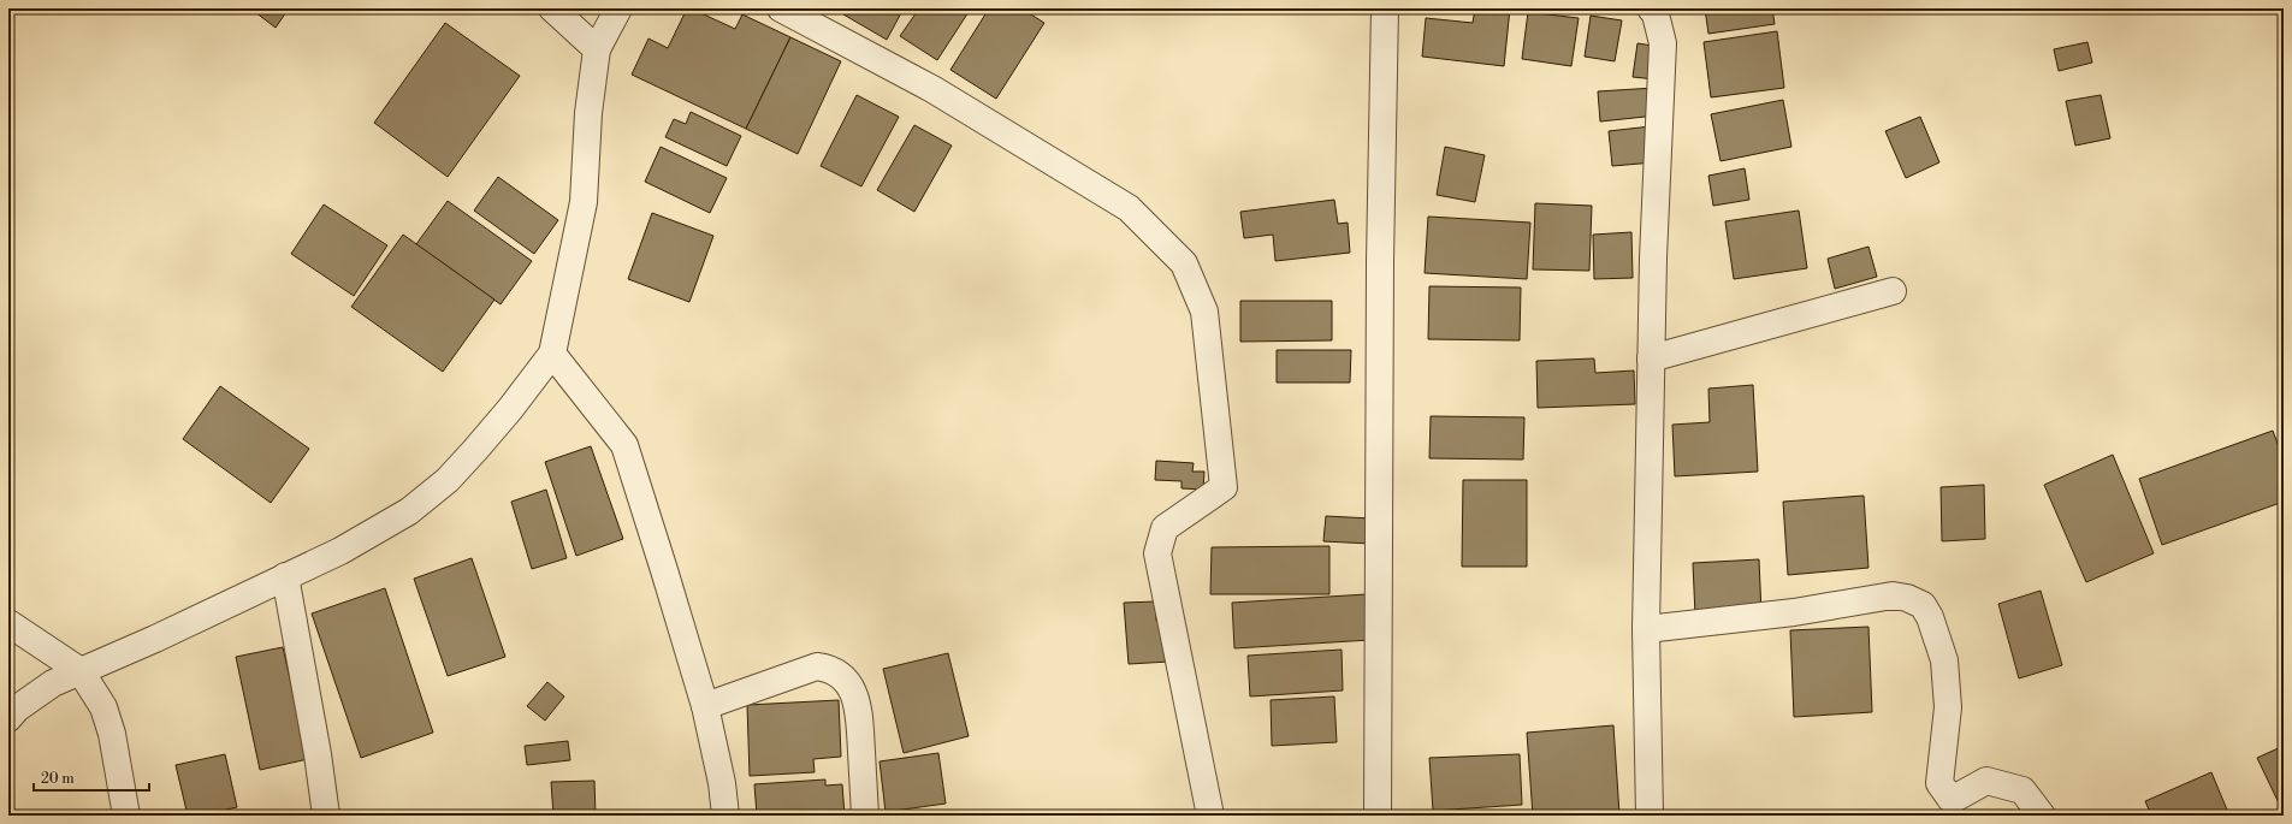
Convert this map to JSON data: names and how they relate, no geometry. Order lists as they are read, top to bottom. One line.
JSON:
{"scale_bar":"20 m"}
